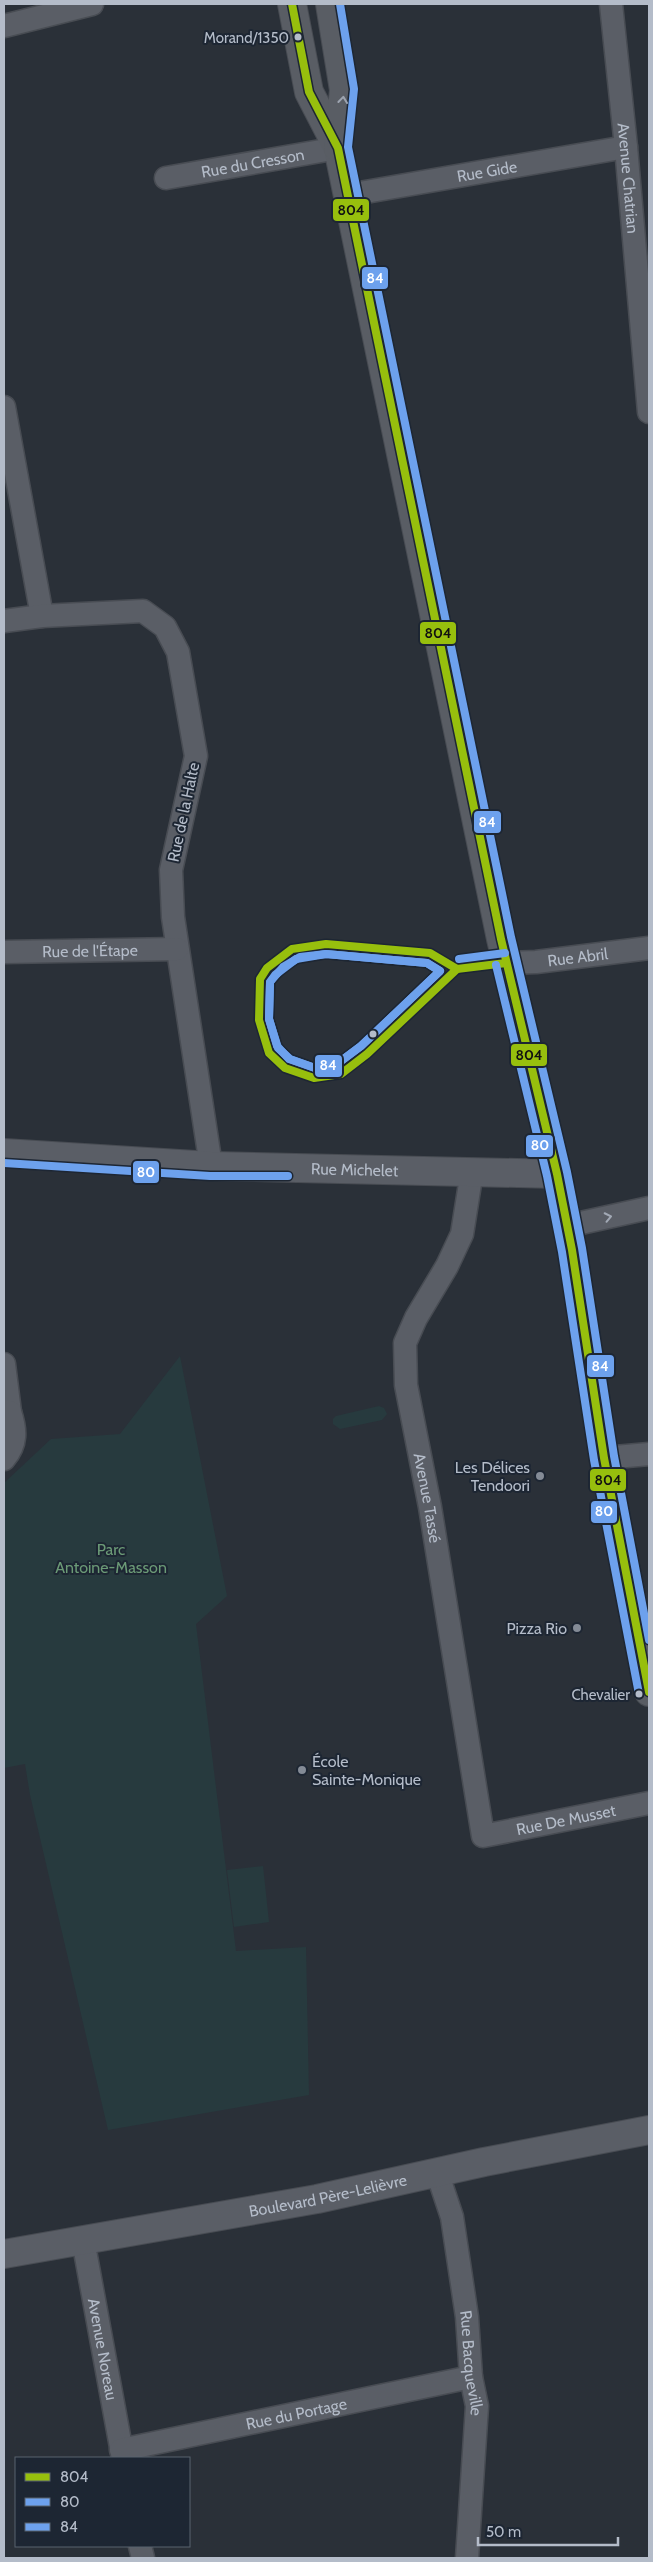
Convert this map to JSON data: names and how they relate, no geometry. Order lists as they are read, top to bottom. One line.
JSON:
{"streets":{"street":["Rue du Cresson","Rue Gide","Avenue Chatrian","Rue de la Halte","Rue de l'Étape","Rue Abril","Rue Michelet","Avenue Tassé","Rue De Musset","Boulevard Père-Lelièvre","Avenue Noreau","Rue Bacqueville","Rue du Portage"]},"crossings":[["Rue Gide","Avenue Chatrian"],["Rue de la Halte","Rue de l'Étape"],["Rue de la Halte","Rue Michelet"],["Rue Michelet","Avenue Tassé"],["Avenue Tassé","Rue De Musset"],["Boulevard Père-Lelièvre","Avenue Noreau"],["Boulevard Père-Lelièvre","Rue Bacqueville"],["Avenue Noreau","Rue du Portage"],["Rue Bacqueville","Rue du Portage"]],"parks":["Parc Antoine-Masson"],"places":["Morand/1350","Les Délices Tendoori","Pizza Rio","Chevalier","École Sainte-Monique"],"lines":["transit line 804","transit line 84","transit line 80"],"legend":["804","80","84"],"scale_bar":"50 m"}
